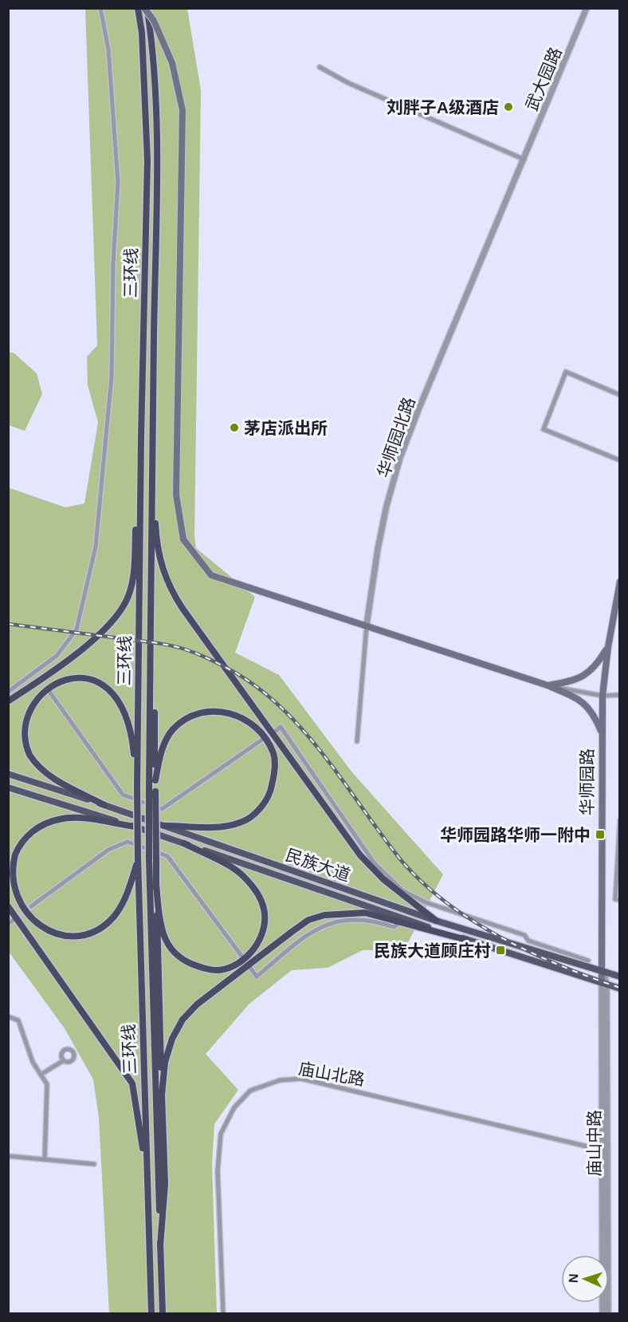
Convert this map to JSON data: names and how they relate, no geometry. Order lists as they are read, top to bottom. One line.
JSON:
{"streets":{"highway":["三环线"],"main road":["华师园路","民族大道"],"street":["武大园路","华师园北路","庙山北路","庙山中路"]},"crossings":[["武大园路","华师园北路"],["华师园路","民族大道"],["华师园路","庙山中路"],["民族大道","庙山中路"],["庙山北路","庙山中路"]],"places":{"other":["刘胖子A级酒店","茅店派出所"],"transit":["华师园路华师一附中","民族大道顾庄村"]},"north":"left"}
